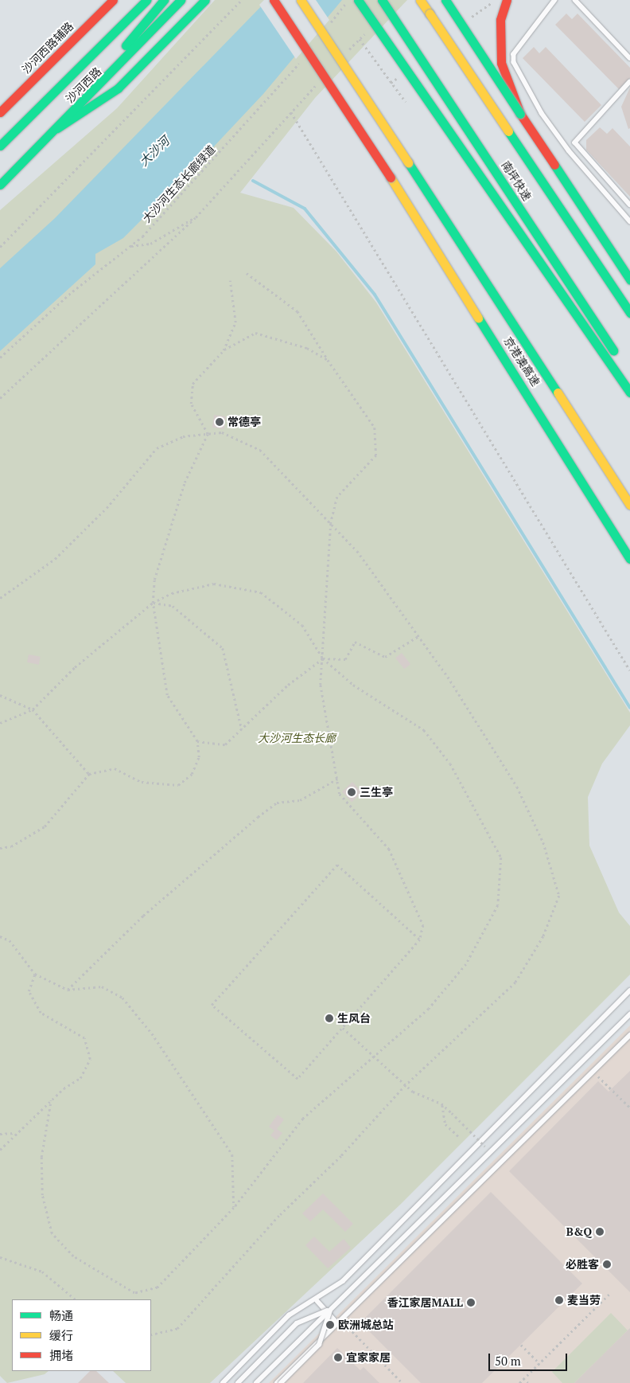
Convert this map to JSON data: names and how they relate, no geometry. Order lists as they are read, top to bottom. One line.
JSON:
{"streets":{"main road":["沙河西路辅路","沙河西路","南坪快速","京港澳高速"],"path":["大沙河生态长廊绿道"]},"water":["大沙河"],"parks":["大沙河生态长廊"],"places":["常德亭","三生亭","生风台","B&Q","必胜客","麦当劳","香江家居MALL","欧洲城总站","宜家家居"],"legend":["畅通","缓行","拥堵"],"scale_bar":"50 m"}
